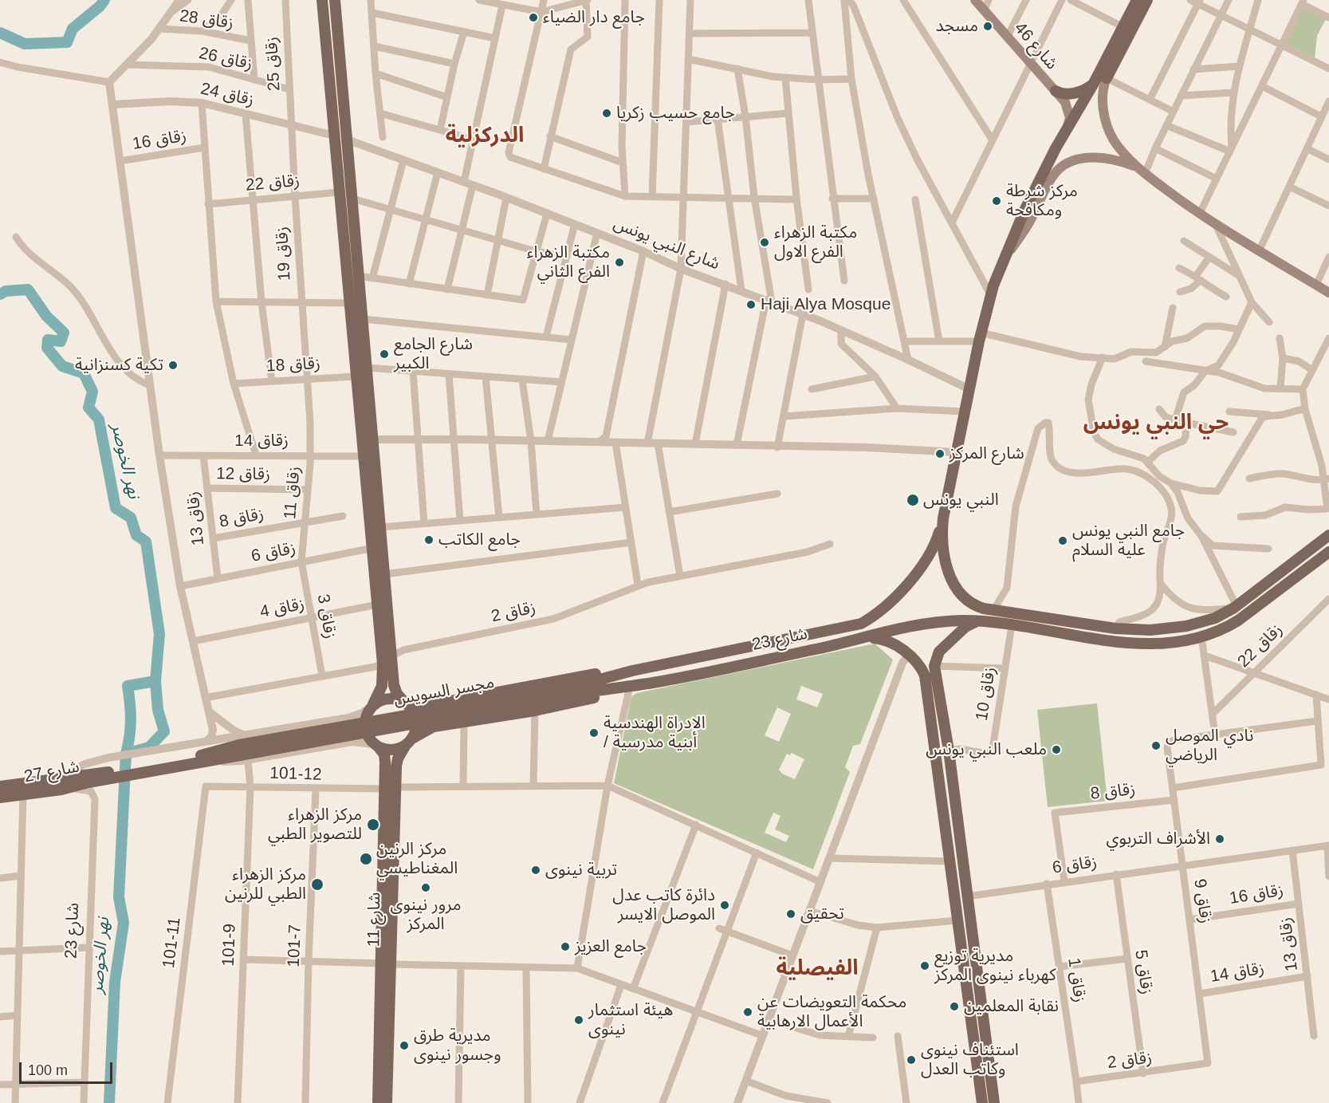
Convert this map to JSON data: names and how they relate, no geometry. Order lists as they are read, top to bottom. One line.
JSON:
{"streets":{"main road":["شارع 46","شارع 23","مجسر السويس","شارع 27","شارع 11"],"street":["زقاق 28","زقاق 26","زقاق 25","زقاق 24","زقاق 16","زقاق 22","شارع النبي يونس","زقاق 19","زقاق 18","زقاق 14","زقاق 12","زقاق 11","زقاق 13","زقاق 8","زقاق 6","زقاق 4","زقاق 2","زقاق 3","زقاق 10","101-12","زقاق 9","101-11","101-9","101-7","زقاق 5","زقاق 1"]},"crossings":[["زقاق 26","زقاق 25"],["زقاق 25","زقاق 24"],["زقاق 25","زقاق 19"],["زقاق 24","زقاق 19"],["زقاق 16","زقاق 13"],["زقاق 16","زقاق 9"],["زقاق 22","زقاق 19"],["زقاق 19","زقاق 18"],["زقاق 19","زقاق 14"],["زقاق 19","زقاق 11"],["زقاق 14","زقاق 11"],["زقاق 14","زقاق 13"],["زقاق 14","زقاق 9"],["زقاق 12","زقاق 11"],["زقاق 12","زقاق 13"],["زقاق 11","زقاق 8"],["زقاق 11","زقاق 6"],["زقاق 11","زقاق 3"],["زقاق 13","زقاق 8"],["زقاق 13","زقاق 6"],["زقاق 8","زقاق 6"],["زقاق 8","زقاق 9"],["زقاق 6","زقاق 3"],["زقاق 6","زقاق 9"],["زقاق 6","زقاق 5"],["زقاق 6","زقاق 1"],["زقاق 4","زقاق 3"],["زقاق 2","زقاق 3"],["زقاق 2","زقاق 9"],["زقاق 2","زقاق 5"],["زقاق 2","زقاق 1"],["شارع 23","مجسر السويس"],["شارع 23","زقاق 10"],["شارع 23","شارع 27"],["مجسر السويس","101-9"],["101-12","شارع 11"],["101-12","101-11"],["101-12","101-9"],["101-12","101-7"]],"districts":["الدركزلية","حي النبي يونس","الفيصلية"],"water":["نهر الخوصر"],"places":["جامع دار الضياء","مسجد","جامع حسيب زكريا","مركز شرطة ومكافحة","مكتبة الزهراء الفرع الاول","مكتبة الزهراء الفرع الثاني","Haji Alya Mosque","شارع الجامع الكبير","تكية كسنزانية","شارع المركز","النبي يونس","جامع الكاتب","جامع النبي يونس عليه السلام","الادراة الهندسية / أبنية مدرسية","نادي الموصل الرياضي","ملعب النبي يونس","مركز الزهراء للتصوير الطبي","الأشراف التربوي","مركز الرنين المغناطيسي","تربية نينوى","مركز الزهراء الطبي للرنين","مرور نينوى المركز","دائرة كاتب عدل الموصل الايسر","تحقيق","جامع العزيز","مديرية توزيع كهرباء نينوى المركز","نقابة المعلمين","محكمة التعويضات عن الأعمال الارهابية","هيئة استثمار نينوى","مديرية طرق وجسور نينوى","استئناف نينوى وكاتب العدل"],"scale_bar":"100 m"}
